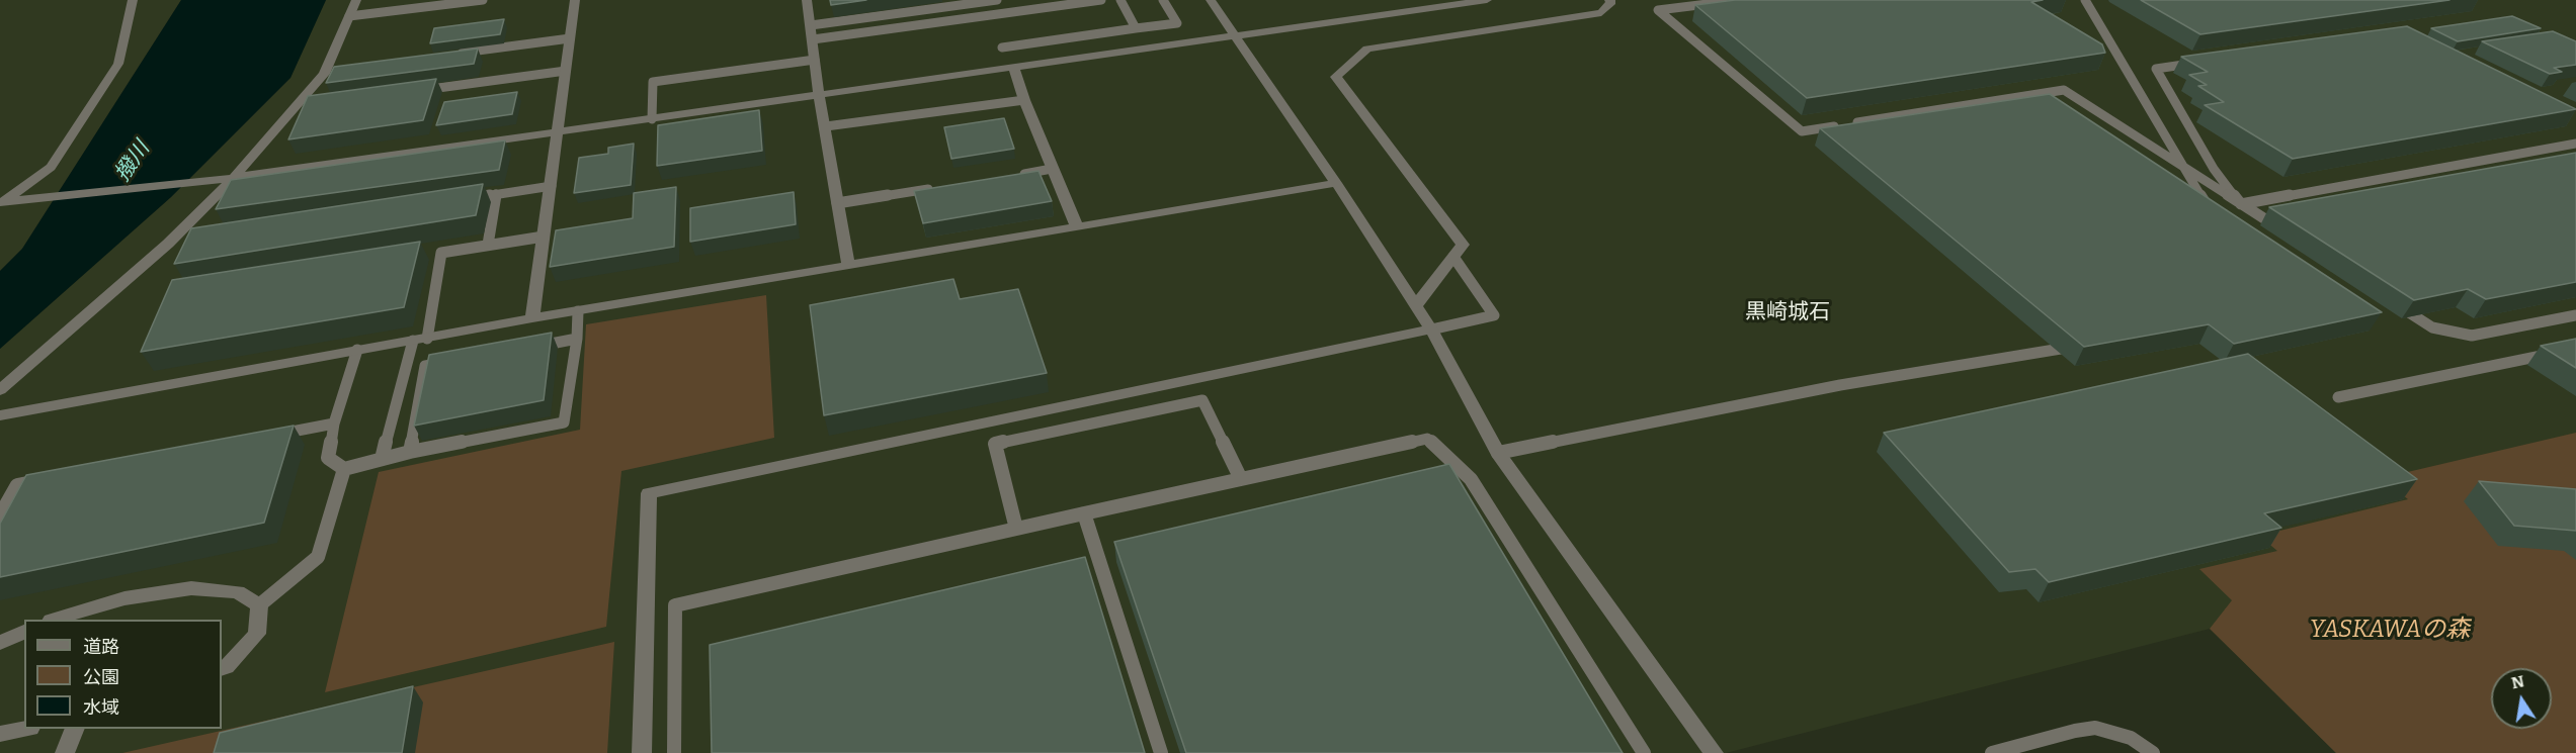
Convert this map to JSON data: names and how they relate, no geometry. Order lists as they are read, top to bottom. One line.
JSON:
{"districts":["黒崎城石"],"water":["撥川"],"parks":["YASKAWAの森"],"legend":["道路","公園","水域"],"north":"top"}
